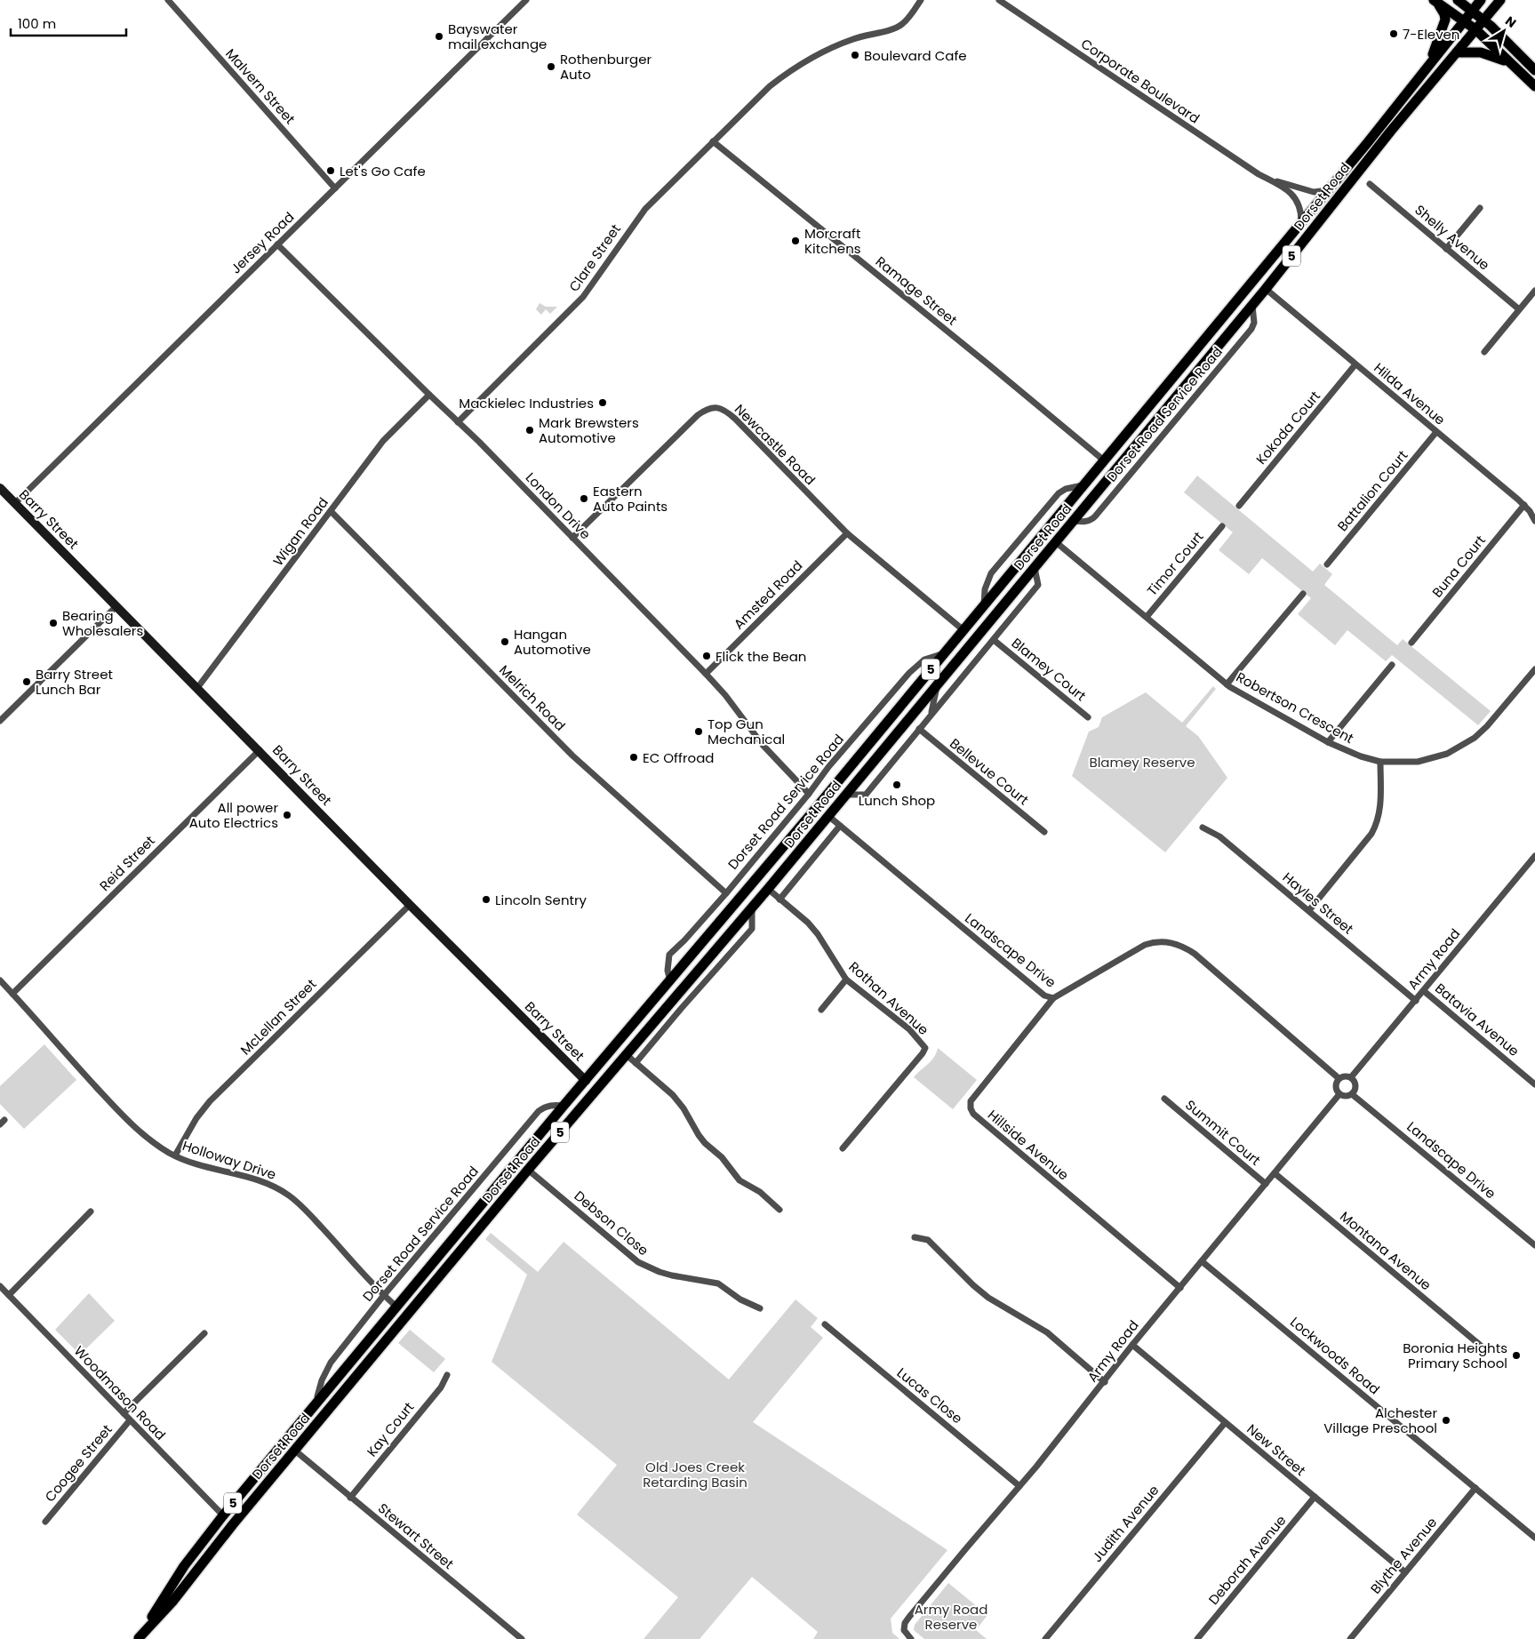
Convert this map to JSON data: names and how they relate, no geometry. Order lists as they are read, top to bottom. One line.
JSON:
{"streets":{"main road":["Dorset Road","5","Barry Street"],"street":["Corporate Boulevard","Malvern Street","Shelly Avenue","Jersey Road","Clare Street","Ramage Street","Hilda Avenue","Dorset Road Service Road","Kokoda Court","Newcastle Road","Battalion Court","London Drive","Wigan Road","Timor Court","Buna Court","Amsted Road","Blamey Court","Melrich Road","Robertson Crescent","Bellevue Court","Reid Street","Hayles Street","Landscape Drive","Army Road","Rothan Avenue","McLellan Street","Batavia Avenue","Summit Court","Hillside Avenue","Holloway Drive","Debson Close","Montana Avenue","Lockwoods Road","Woodmason Road","Lucas Close","Kay Court","New Street","Coogee Street","Judith Avenue","Stewart Street","Blythe Avenue","Deborah Avenue"]},"crossings":[["Corporate Boulevard","Dorset Road"],["Malvern Street","Jersey Road"],["Dorset Road","Ramage Street"],["Dorset Road","Hilda Avenue"],["Dorset Road","Dorset Road Service Road"],["Dorset Road","Newcastle Road"],["Dorset Road","Barry Street"],["Dorset Road","Robertson Crescent"],["Dorset Road","Landscape Drive"],["Dorset Road","Rothan Avenue"],["Dorset Road","Holloway Drive"],["Dorset Road","Debson Close"],["Dorset Road","Woodmason Road"],["Dorset Road","Stewart Street"],["Jersey Road","London Drive"],["Jersey Road","Barry Street"],["Clare Street","Ramage Street"],["Clare Street","London Drive"],["Hilda Avenue","Kokoda Court"],["Hilda Avenue","Battalion Court"],["Hilda Avenue","Buna Court"],["Dorset Road Service Road","London Drive"],["Dorset Road Service Road","Melrich Road"],["Dorset Road Service Road","Holloway Drive"],["Newcastle Road","London Drive"],["Newcastle Road","Amsted Road"],["London Drive","Wigan Road"],["London Drive","Amsted Road"],["Barry Street","Wigan Road"],["Barry Street","Reid Street"],["Barry Street","McLellan Street"],["Wigan Road","Melrich Road"],["Timor Court","Robertson Crescent"],["Reid Street","Holloway Drive"],["Hayles Street","Army Road"],["Landscape Drive","Army Road"],["Landscape Drive","Hillside Avenue"],["Army Road","Batavia Avenue"],["Army Road","Summit Court"],["Army Road","Hillside Avenue"],["Army Road","Montana Avenue"],["Army Road","Lockwoods Road"],["Army Road","Lucas Close"],["Army Road","New Street"],["McLellan Street","Holloway Drive"],["Lockwoods Road","Blythe Avenue"],["Woodmason Road","Coogee Street"],["Kay Court","Stewart Street"],["New Street","Judith Avenue"],["New Street","Blythe Avenue"],["New Street","Deborah Avenue"]],"parks":["Blamey Reserve","Old Joes Creek Retarding Basin","Army Road Reserve"],"places":["7-Eleven","Bayswater mail exchange","Boulevard Cafe","Rothenburger Auto","Let's Go Cafe","Morcraft Kitchens","Mackielec Industries","Mark Brewsters Automotive","Eastern Auto Paints","Bearing Wholesalers","Hangan Automotive","Flick the Bean","Barry Street Lunch Bar","Top Gun Mechanical","EC Offroad","Lunch Shop","All power Auto Electrics","Lincoln Sentry","Boronia Heights Primary School","Alchester Village Preschool"],"scale_bar":"100 m","north":"top right"}
